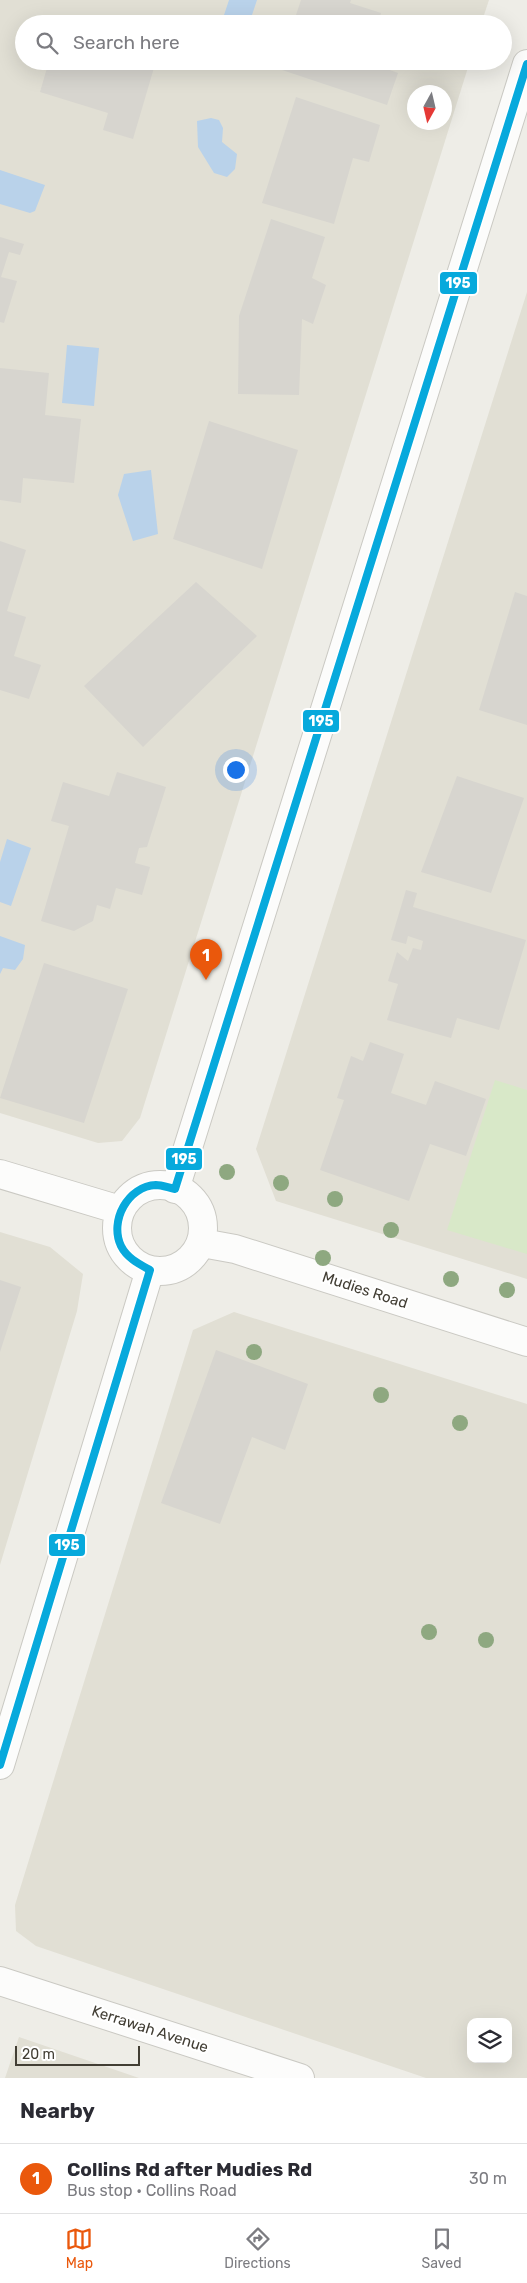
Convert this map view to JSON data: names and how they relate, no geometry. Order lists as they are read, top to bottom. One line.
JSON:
{"streets":{"street":["Mudies Road","Kerrawah Avenue"]},"lines":["transit line 195"],"scale_bar":"20 m","north":"bottom","page":{"search":"Search here","pins":"1","scale":"20 m","heading":"Nearby","list":[{"mark":"1","name":"Collins Rd after Mudies Rd","note":"Bus stop · Collins Road","value":"30 m"}],"nav":["Map","Directions","Saved"]}}
